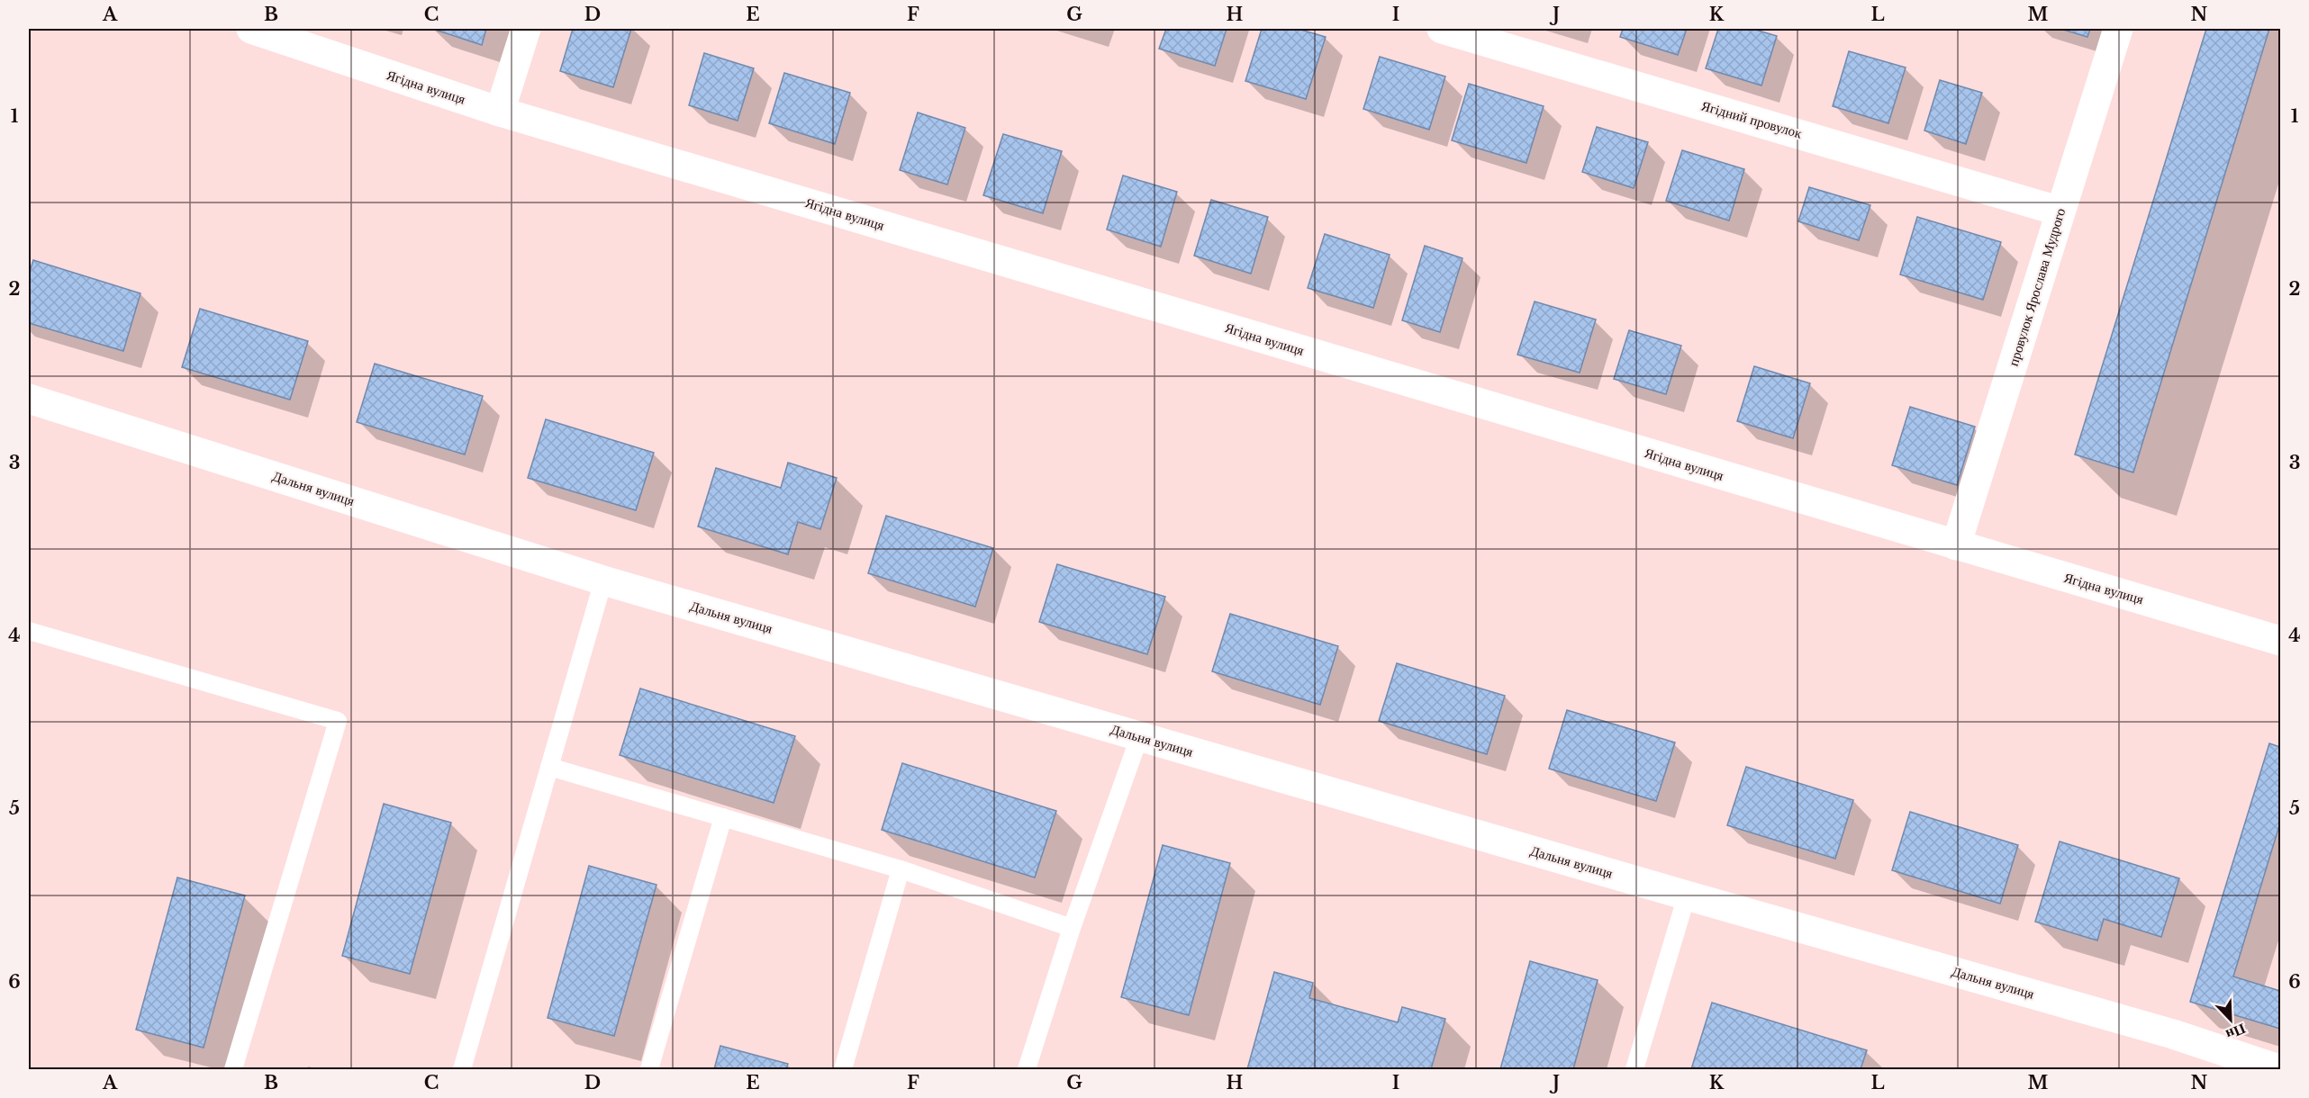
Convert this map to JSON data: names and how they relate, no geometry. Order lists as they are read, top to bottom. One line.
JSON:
{"streets":{"street":["Ягідна вулиця","Ягідний провулок","провулок Ярослава Мудрого","Дальня вулиця"]},"crossings":[["Ягідна вулиця","провулок Ярослава Мудрого"],["Ягідний провулок","провулок Ярослава Мудрого"]],"north":"bottom right","grid":{"columns":["A","B","C","D","E","F","G","H","I","J","K","L","M","N"],"rows":["1","2","3","4","5","6"]}}
